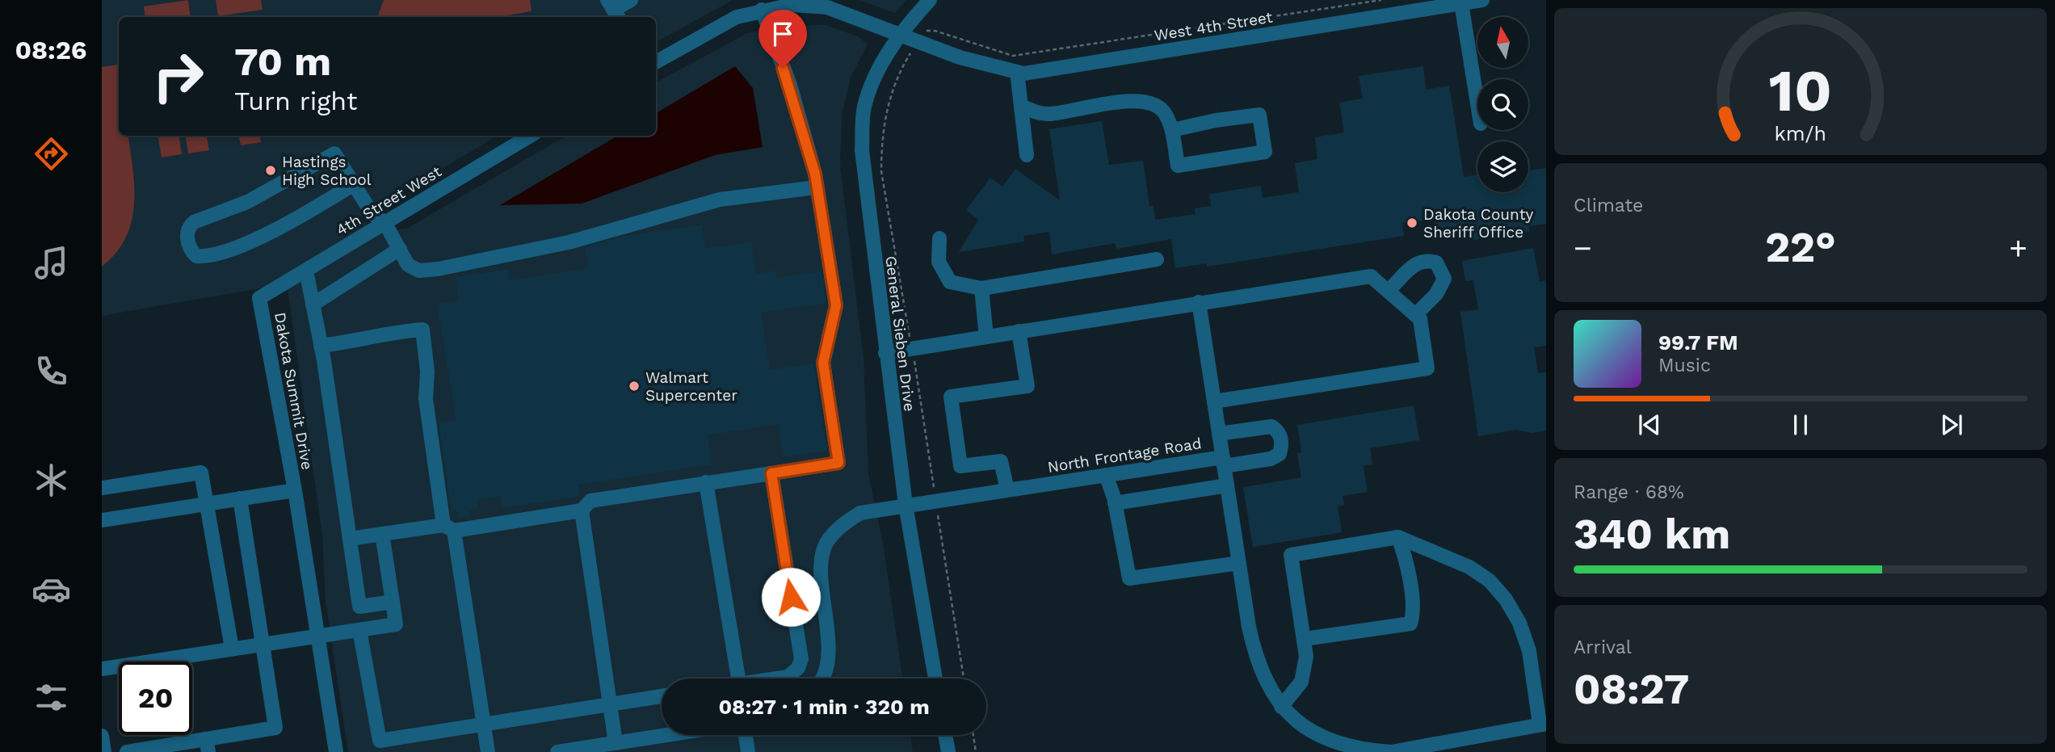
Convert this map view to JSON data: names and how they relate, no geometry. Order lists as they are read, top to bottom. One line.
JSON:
{"streets":{"street":["West 4th Street","4th Street West","General Sieben Drive","Dakota Summit Drive","North Frontage Road"]},"crossings":[["4th Street West","Dakota Summit Drive"],["General Sieben Drive","North Frontage Road"]],"places":["Hastings High School","Dakota County Sheriff Office","Walmart Supercenter"],"north":"top","page":{"tabs":"08:26","turn":["70 m","Turn right"],"tile":["Climate",["Range · 68%","340 km"],["Arrival","08:27"]],"heat":["−","22°","+"],"song":["99.7 FM","Music"],"limit":"20","trip":"08:27 · 1 min · 320 m","gauge":["10","km/h"]}}
